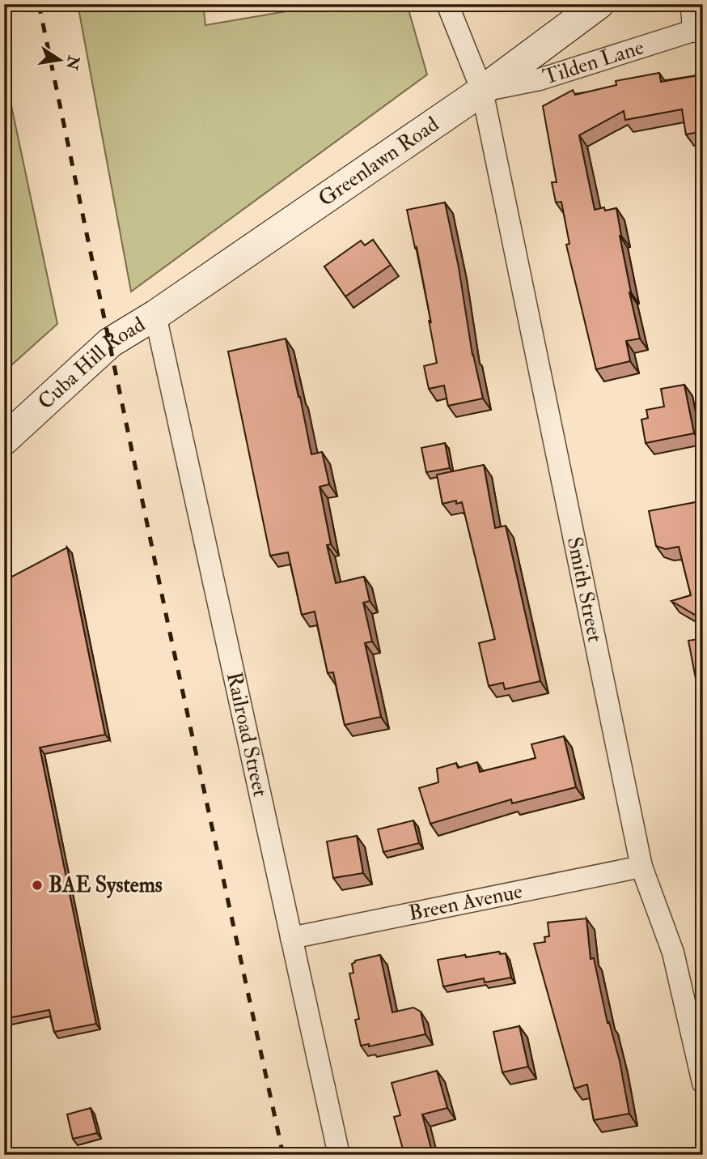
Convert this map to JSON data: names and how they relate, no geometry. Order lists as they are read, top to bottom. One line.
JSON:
{"streets":{"main road":["Greenlawn Road","Cuba Hill Road"],"street":["Tilden Lane","Smith Street","Railroad Street","Breen Avenue"]},"crossings":[["Tilden Lane","Greenlawn Road"],["Tilden Lane","Smith Street"],["Greenlawn Road","Cuba Hill Road"],["Greenlawn Road","Smith Street"],["Greenlawn Road","Railroad Street"],["Cuba Hill Road","Railroad Street"],["Smith Street","Breen Avenue"],["Railroad Street","Breen Avenue"]],"places":["BAE Systems"],"north":"right"}
